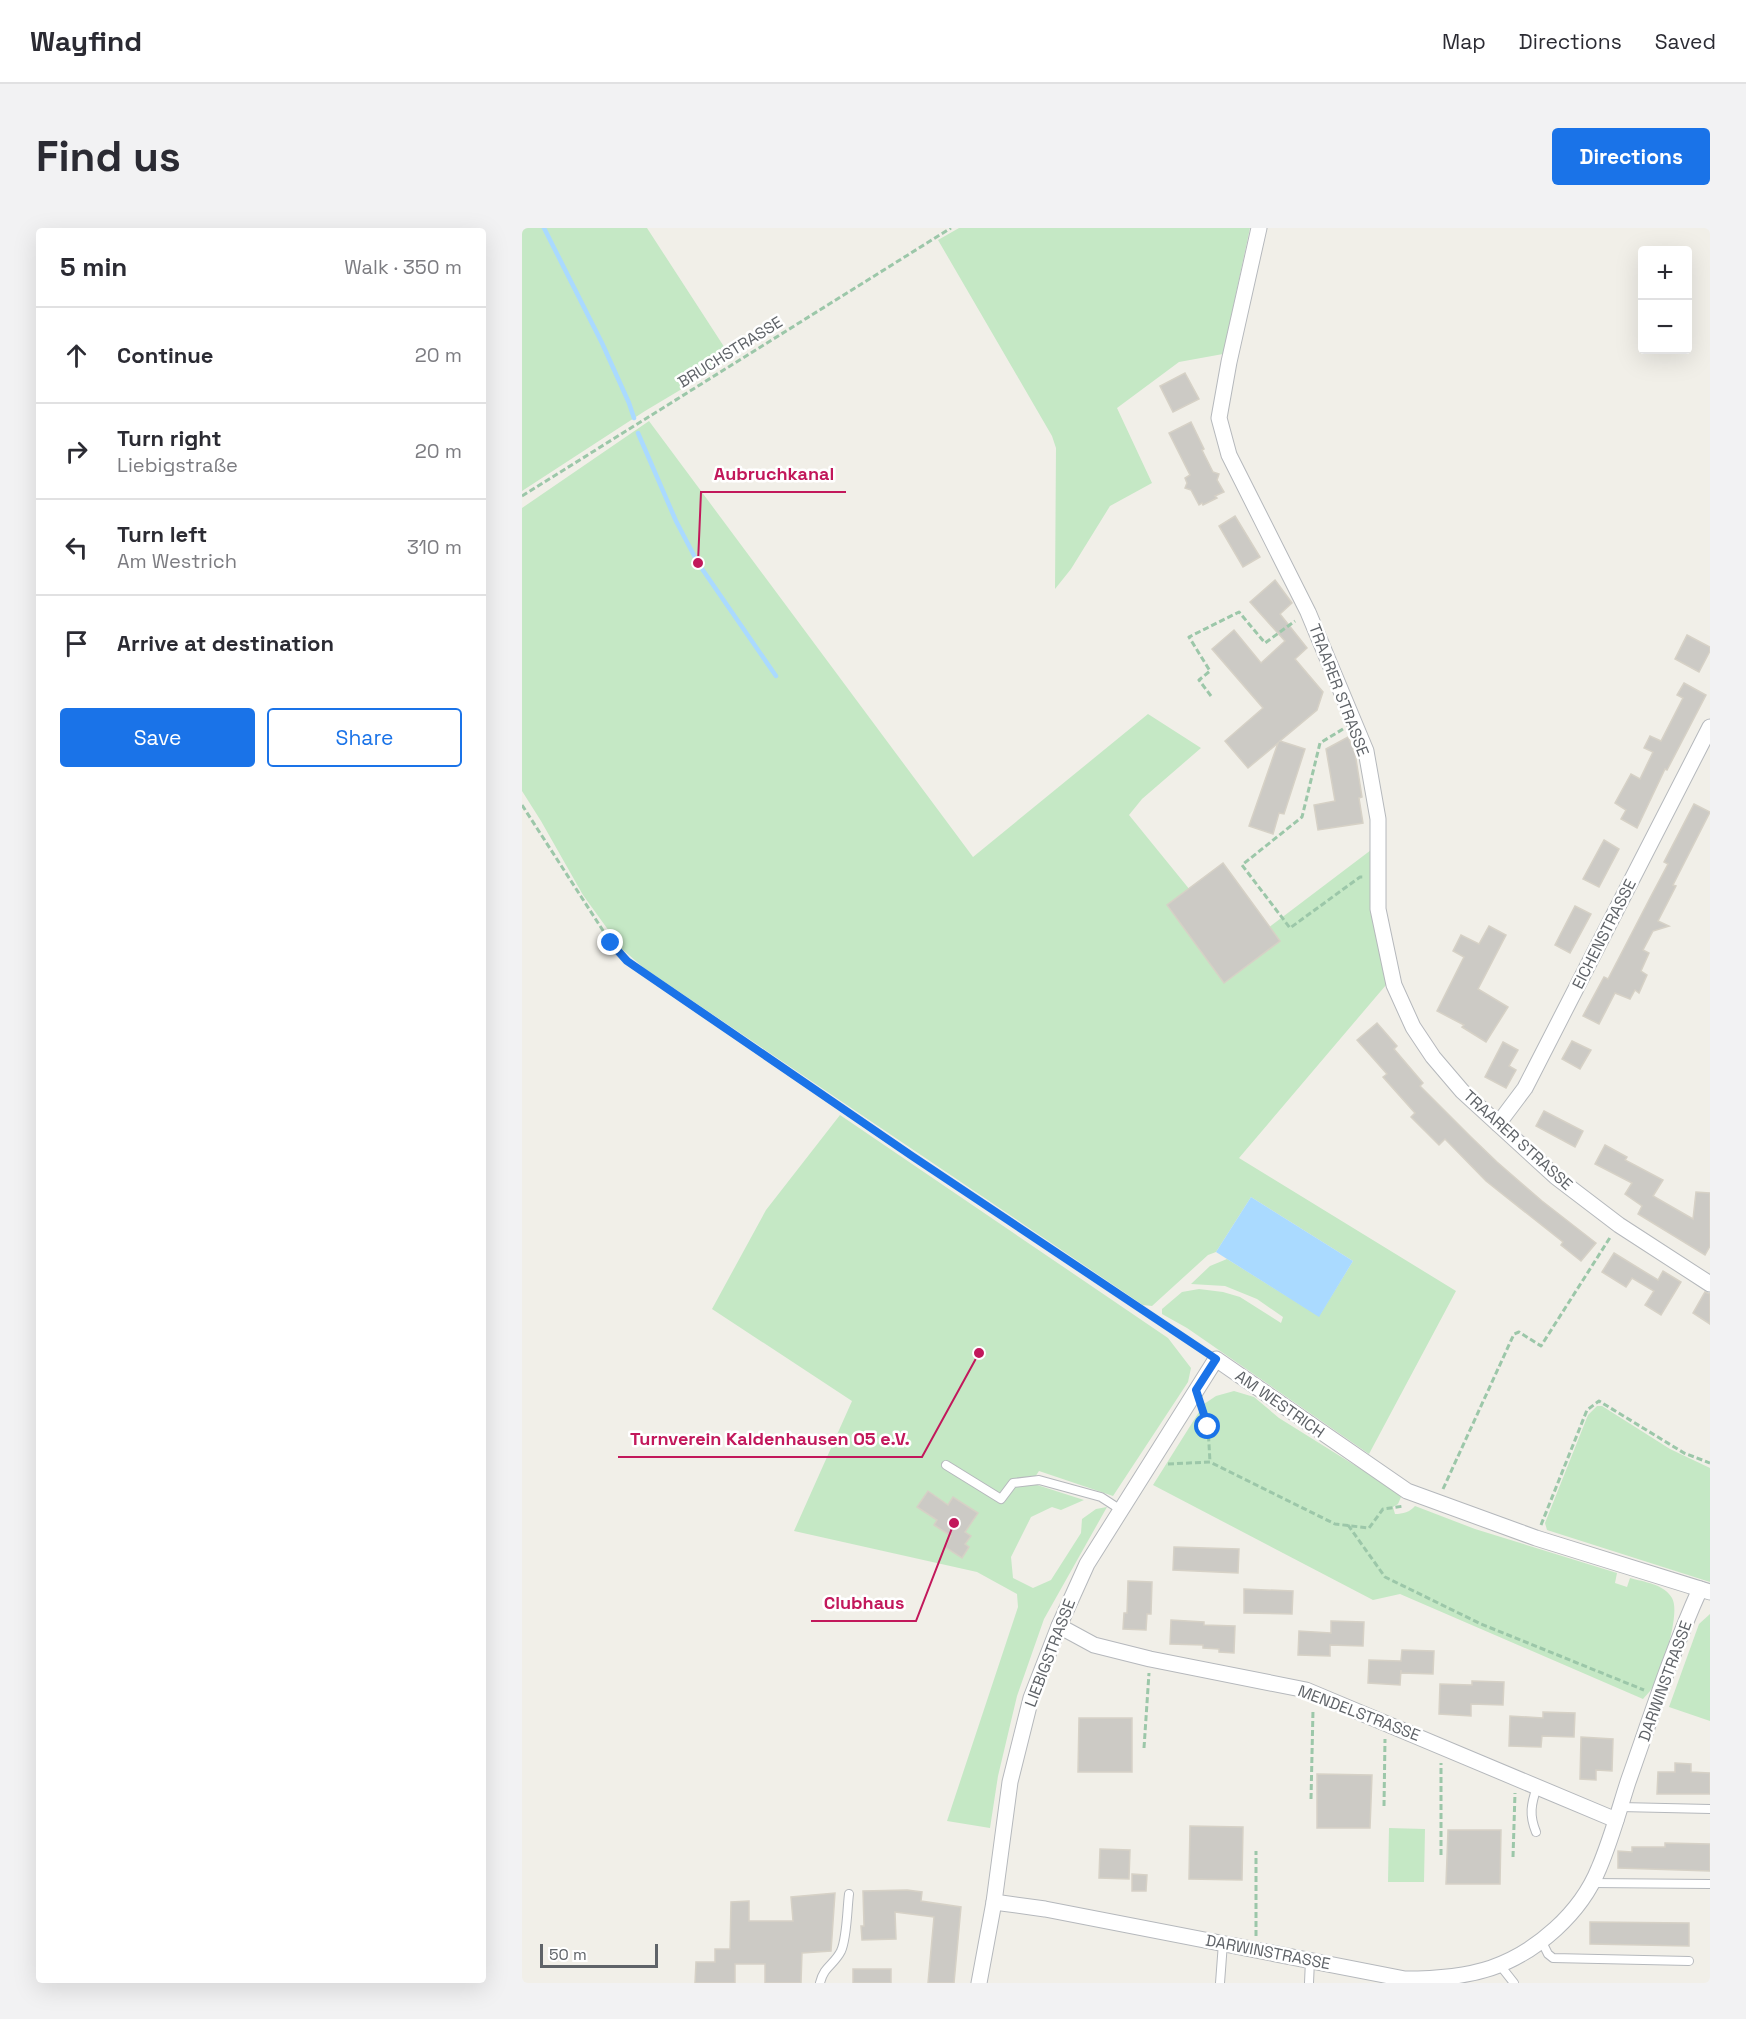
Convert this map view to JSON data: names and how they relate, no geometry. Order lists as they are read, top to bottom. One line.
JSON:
{"streets":{"street":["TRAARER STRASSE","EICHENSTRASSE","AM WESTRICH","LIEBIGSTRASSE","DARWINSTRASSE","MENDELSTRASSE"],"path":["BRUCHSTRASSE"]},"crossings":[["TRAARER STRASSE","EICHENSTRASSE"],["AM WESTRICH","LIEBIGSTRASSE"],["AM WESTRICH","DARWINSTRASSE"],["LIEBIGSTRASSE","DARWINSTRASSE"],["LIEBIGSTRASSE","MENDELSTRASSE"],["DARWINSTRASSE","MENDELSTRASSE"]],"places":["Aubruchkanal","Turnverein Kaldenhausen 05 e.V.","Clubhaus"],"scale_bar":"50 m","page":{"header":"Wayfind","nav":["Map","Directions","Saved"],"buttons":["Directions",["Save","Share"]],"title":"Find us","heading":["5 min","Walk · 350 m"],"map_buttons":["+","−"],"list":[["Continue","20 m"],["Turn right","Liebigstraße","20 m"],["Turn left","Am Westrich","310 m"],"Arrive at destination"],"scale":"50 m"}}
